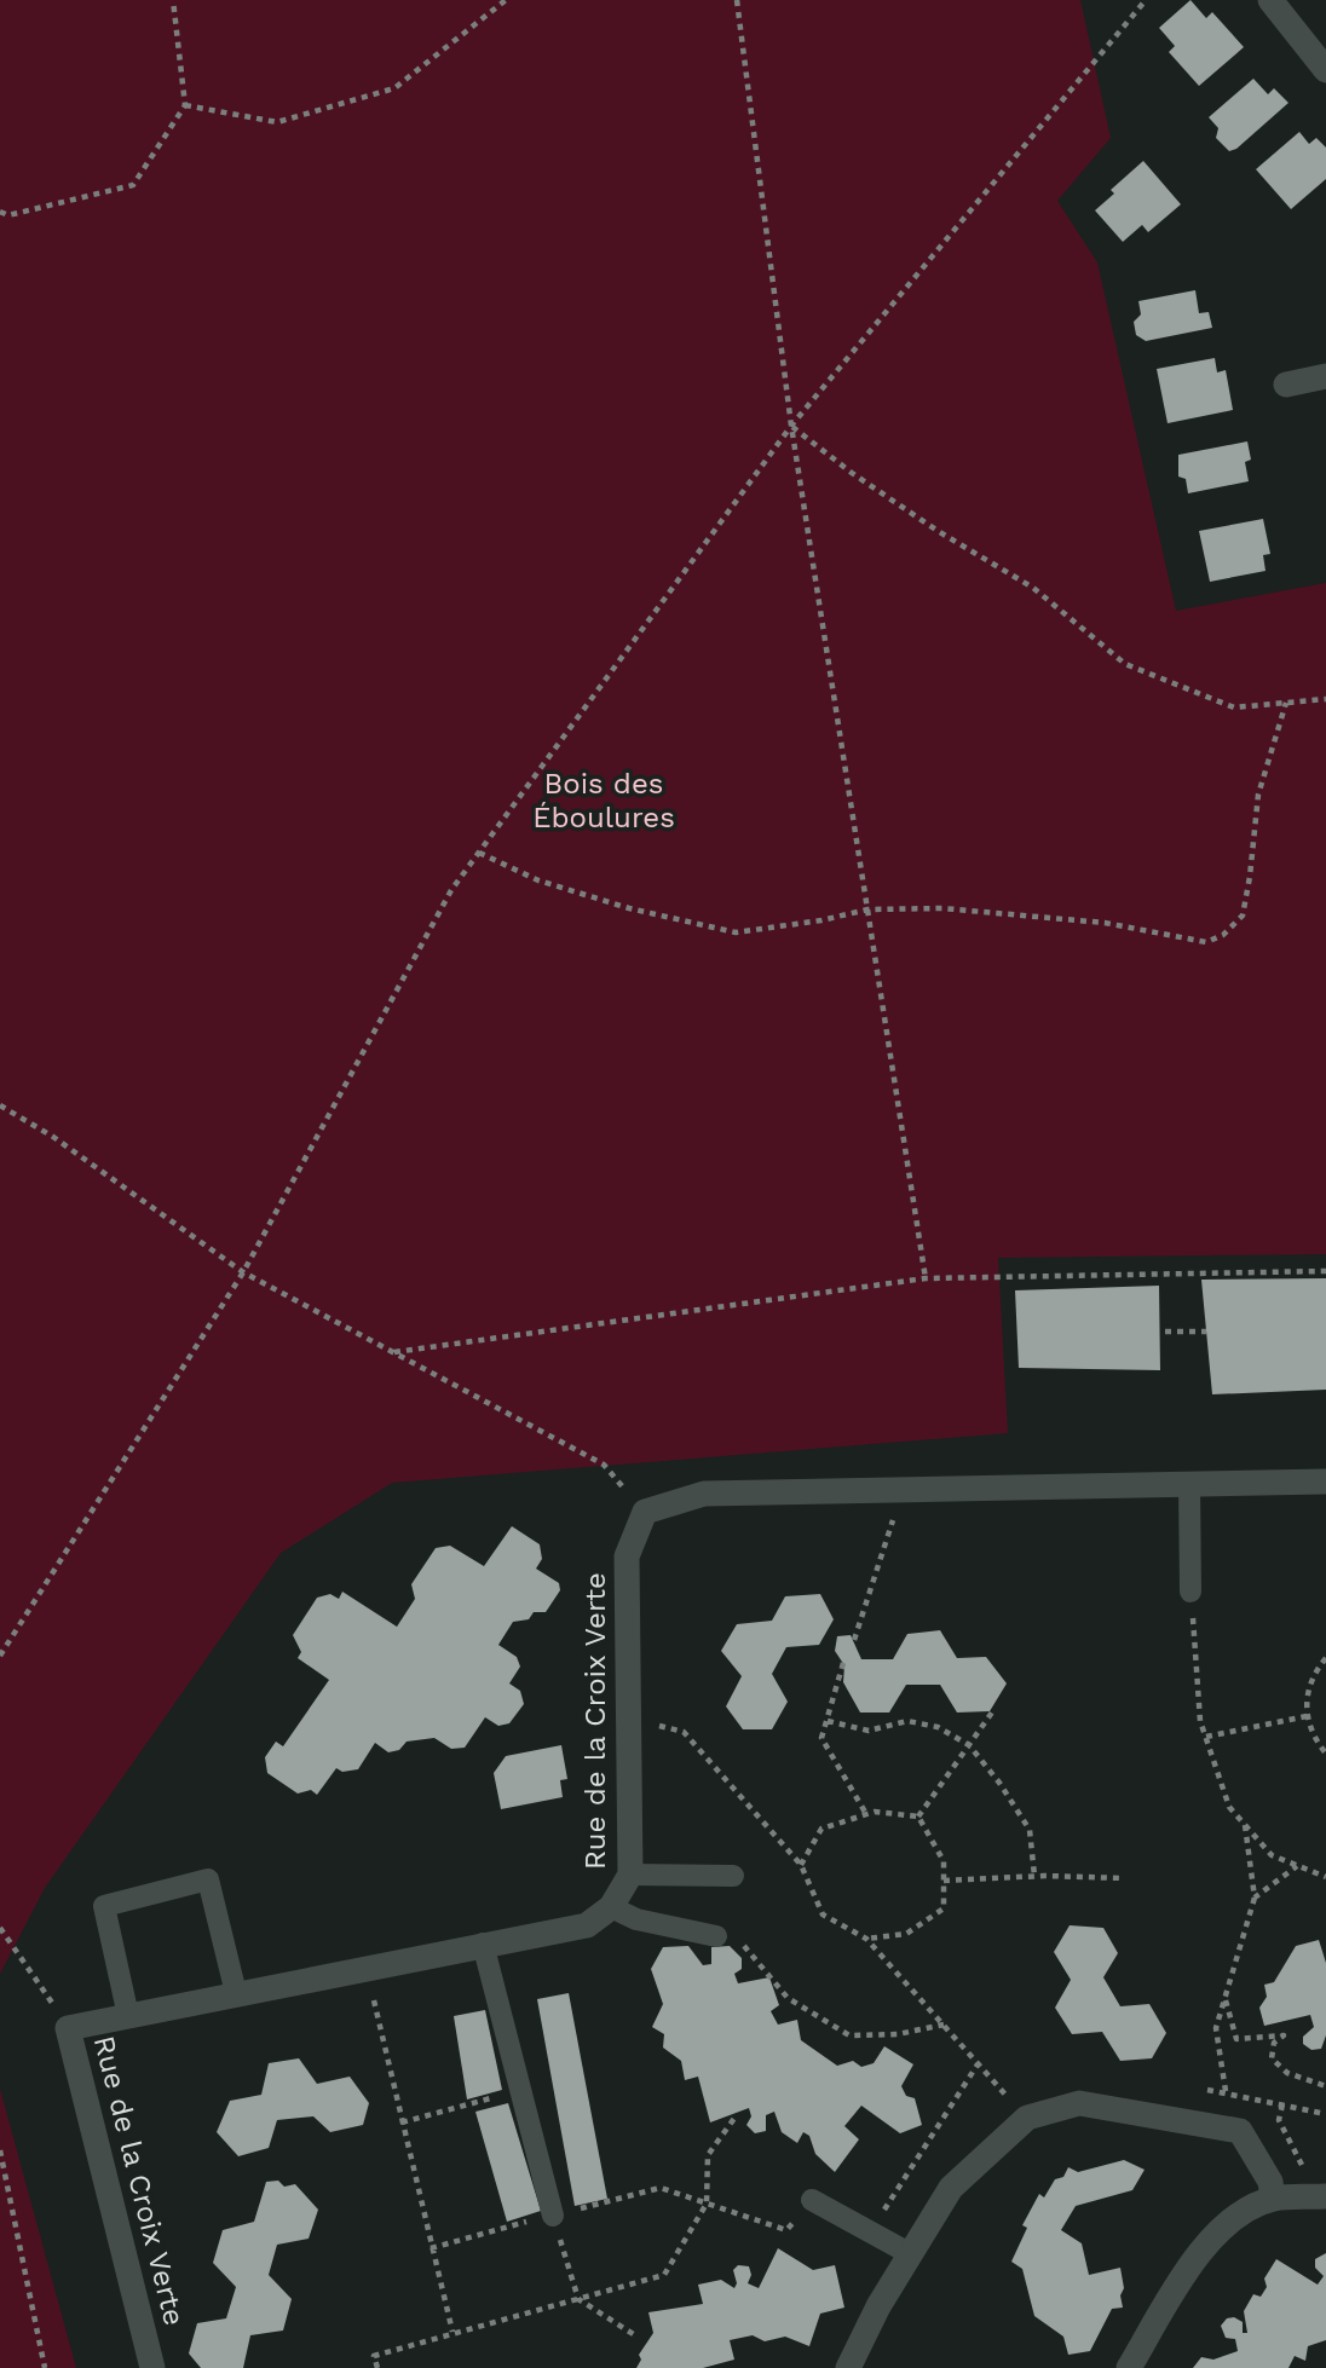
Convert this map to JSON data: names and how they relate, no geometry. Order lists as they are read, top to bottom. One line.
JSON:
{"streets":{"street":["Rue de la Croix Verte"]},"parks":["Bois des Éboulures"]}
